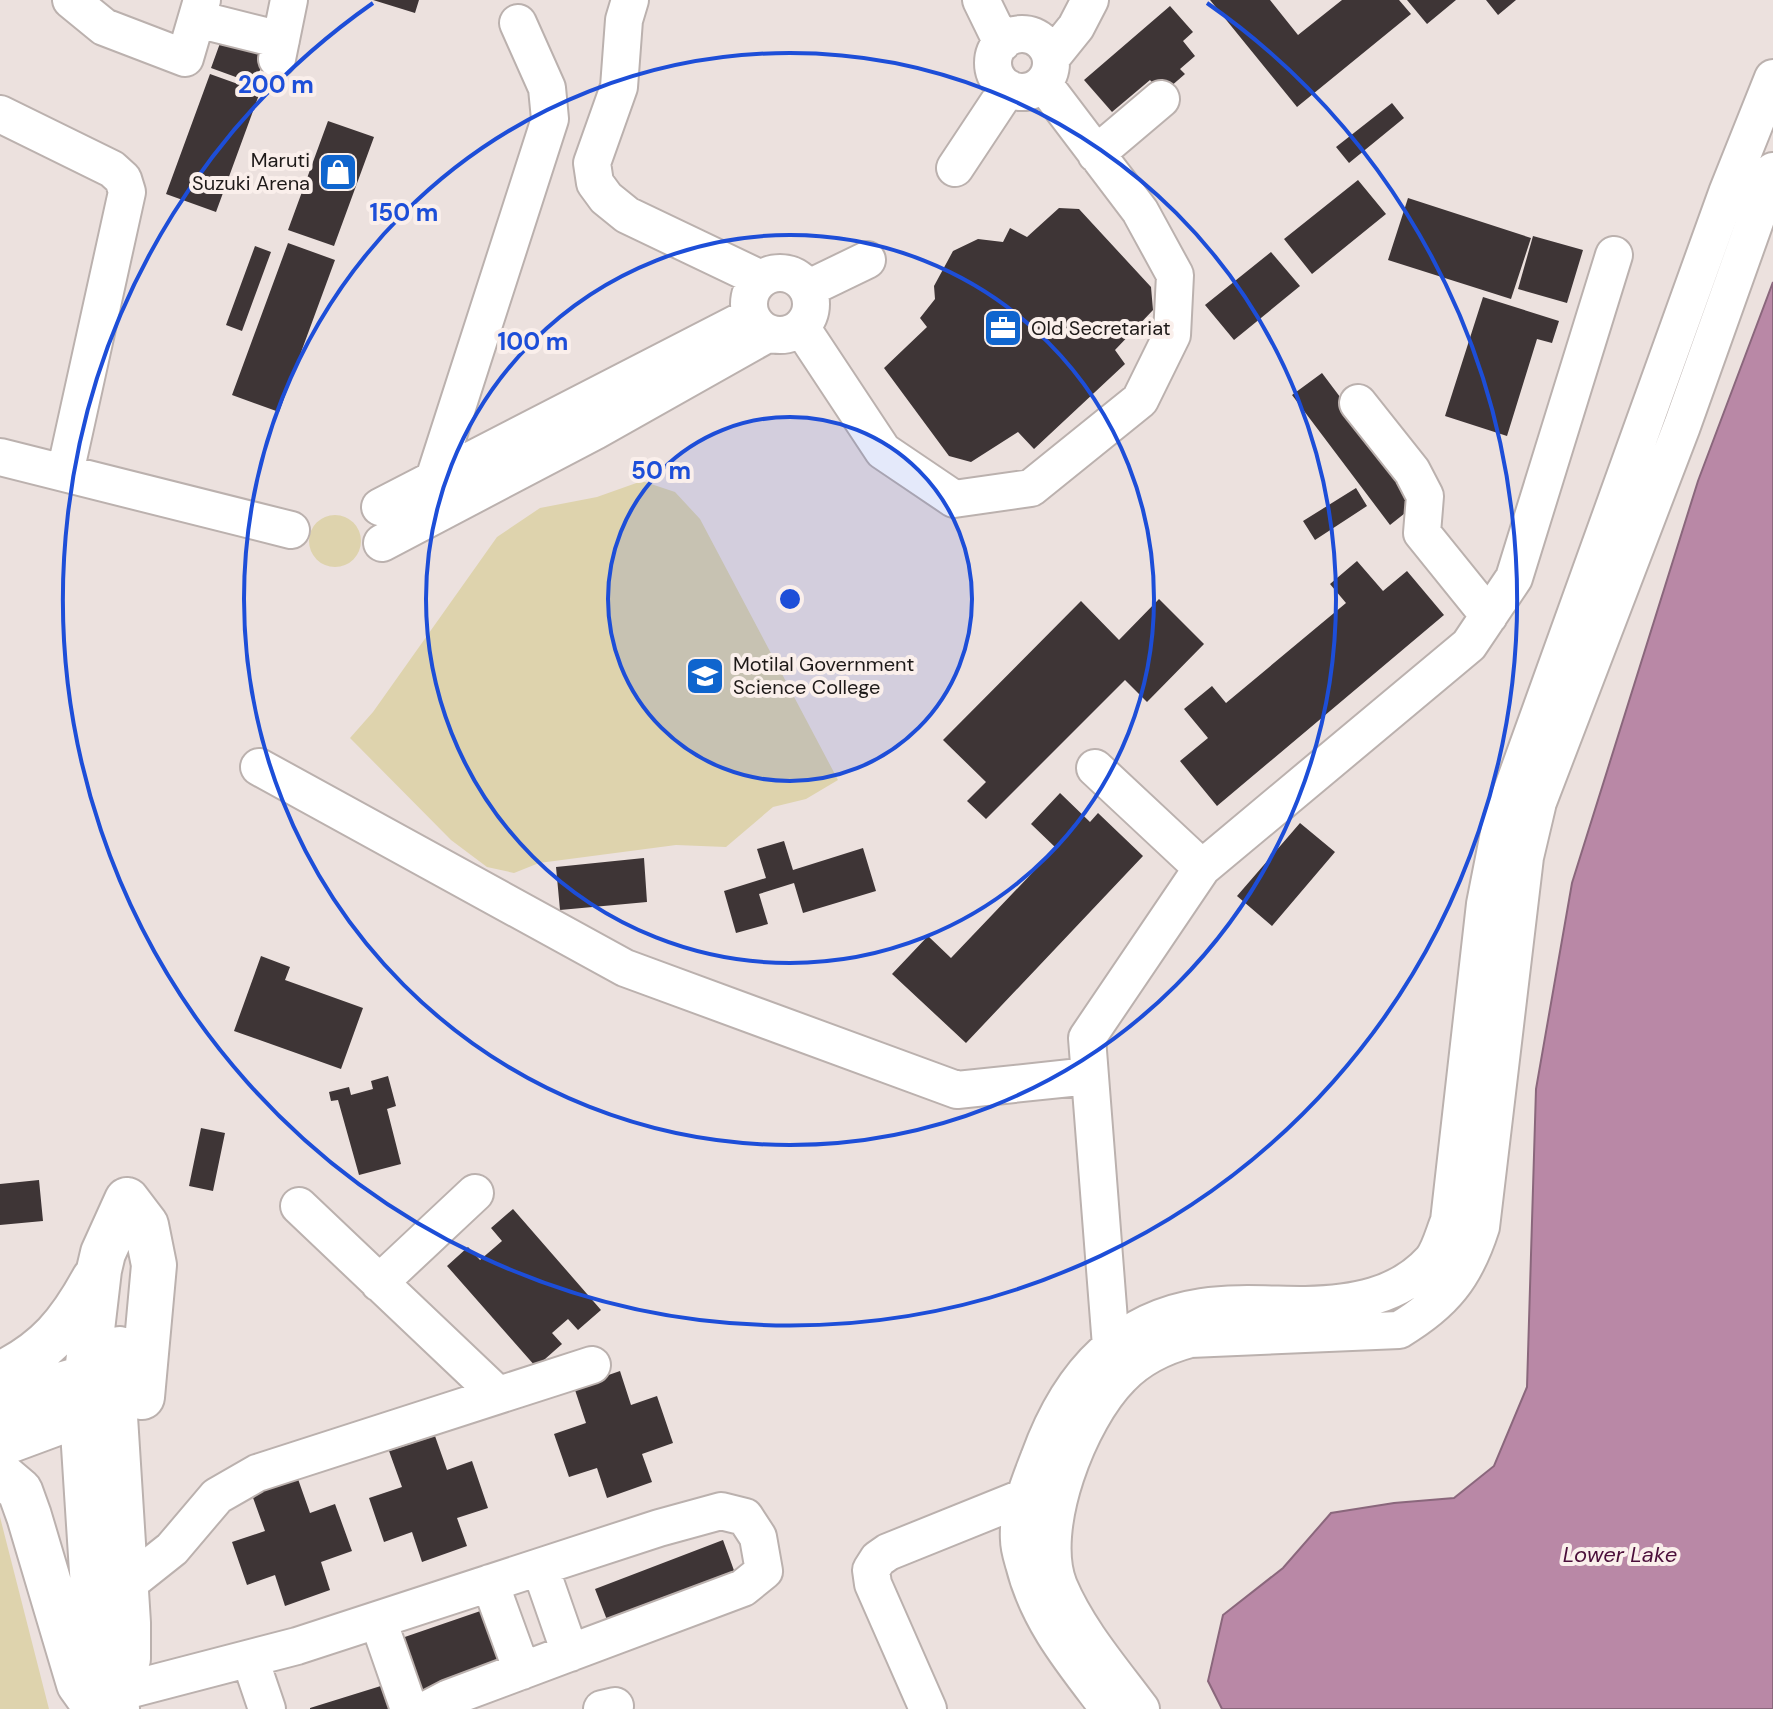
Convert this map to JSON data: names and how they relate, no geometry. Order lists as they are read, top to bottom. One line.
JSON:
{"water":["Lower Lake"],"places":{"shop":["Maruti Suzuki Arena"],"office":["Old Secretariat"],"school or university":["Motilal Government Science College"]},"rings":["200 m","150 m","100 m","50 m"]}
